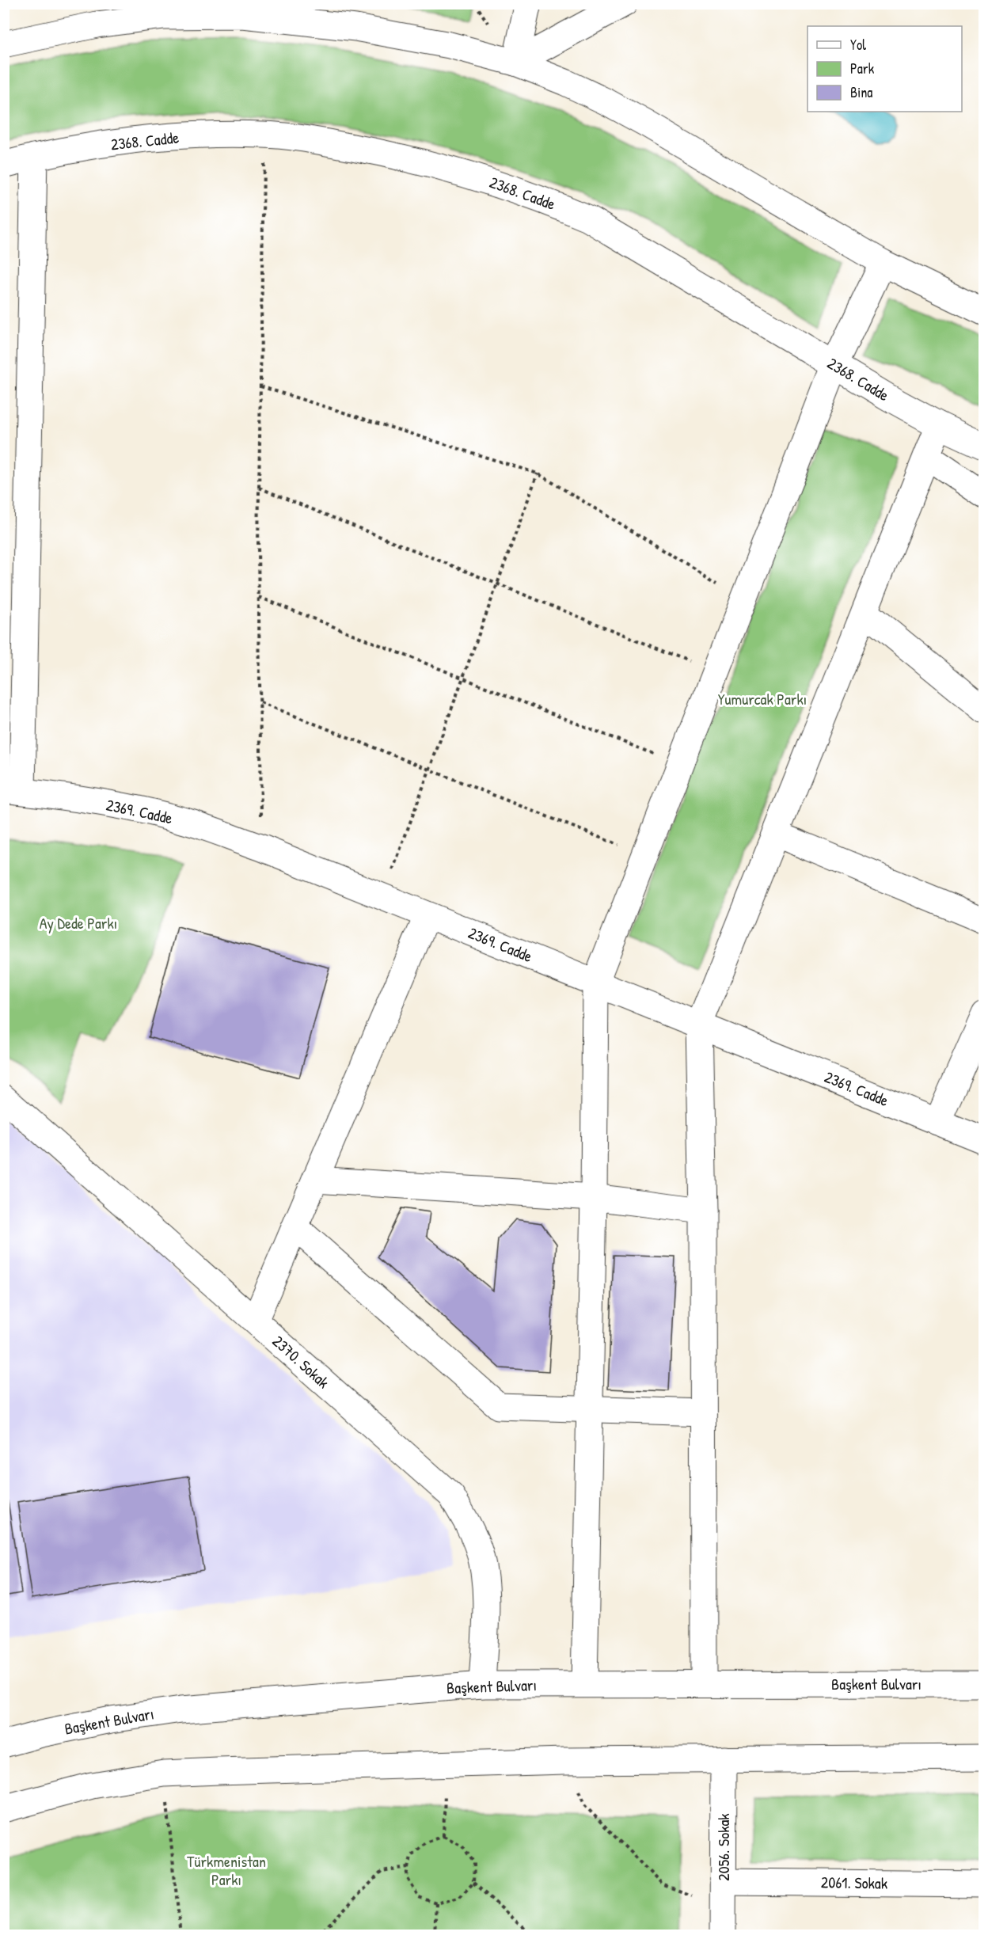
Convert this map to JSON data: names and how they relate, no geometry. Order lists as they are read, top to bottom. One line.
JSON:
{"streets":{"street":["2368. Cadde","2369. Cadde","2370. Sokak","Başkent Bulvarı","2056. Sokak","2061. Sokak"]},"crossings":[["2370. Sokak","Başkent Bulvarı"],["2056. Sokak","2061. Sokak"]],"parks":["Yumurcak Parkı","Ay Dede Parkı","Türkmenistan Parkı"],"legend":["Yol","Park","Bina"]}
